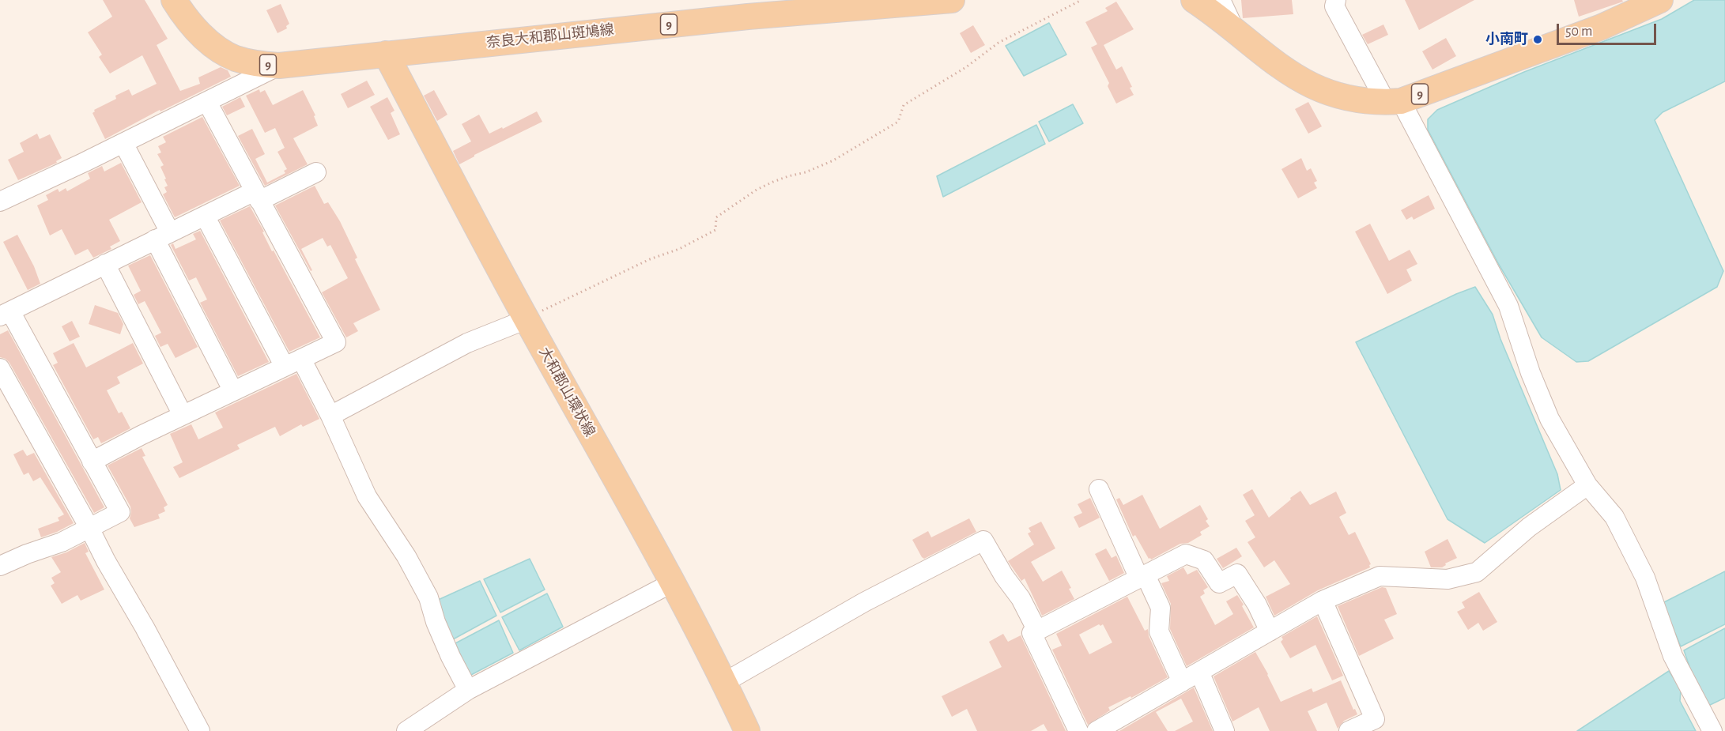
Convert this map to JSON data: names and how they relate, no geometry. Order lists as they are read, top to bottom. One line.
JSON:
{"streets":{"main road":["9","奈良大和郡山斑鳩線","大和郡山環状線"]},"crossings":[["奈良大和郡山斑鳩線","大和郡山環状線"]],"places":["小南町"],"scale_bar":"50 m"}
